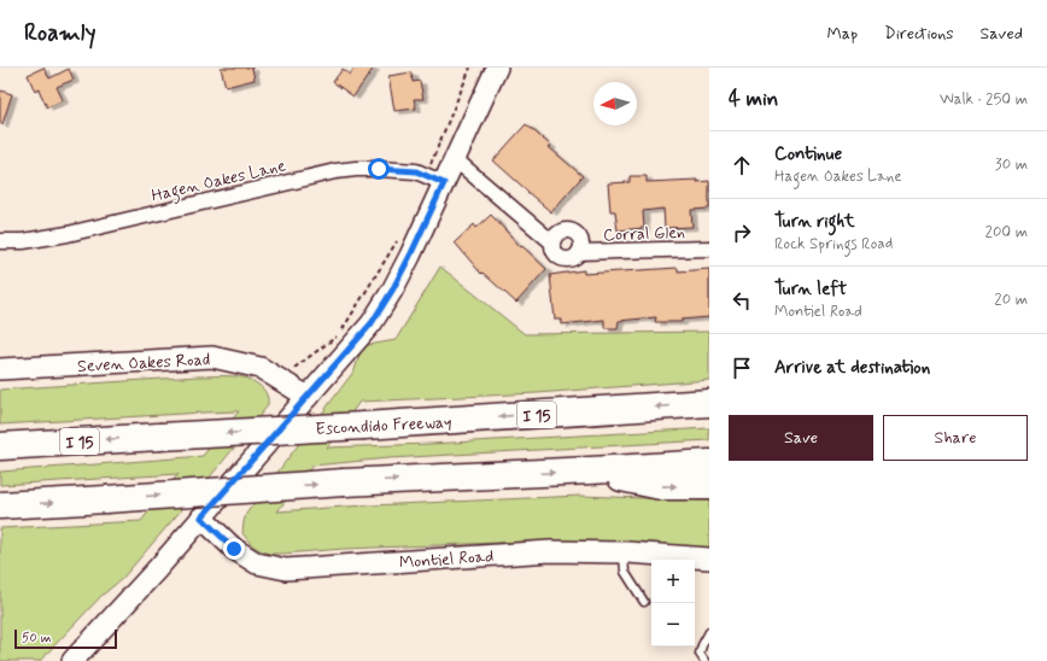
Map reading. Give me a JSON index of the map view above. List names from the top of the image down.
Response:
{
  "streets": {
    "highway": ["I 15", "Escondido Freeway"],
    "street": [
      "Hagen Oakes Lane",
      "Corral Glen",
      "Seven Oakes Road",
      "Montiel Road"
    ]
  },
  "scale_bar": "50 m",
  "north": "left",
  "page": {
    "header": "Roamly",
    "nav": ["Map", "Directions", "Saved"],
    "heading": ["4 min", "Walk · 250 m"],
    "list": [
      ["Continue", "Hagen Oakes Lane", "30 m"],
      ["Turn right", "Rock Springs Road", "200 m"],
      ["Turn left", "Montiel Road", "20 m"],
      "Arrive at destination"
    ],
    "buttons": ["Save", "Share"],
    "map_buttons": ["+", "−"],
    "scale": "50 m"
  }
}
